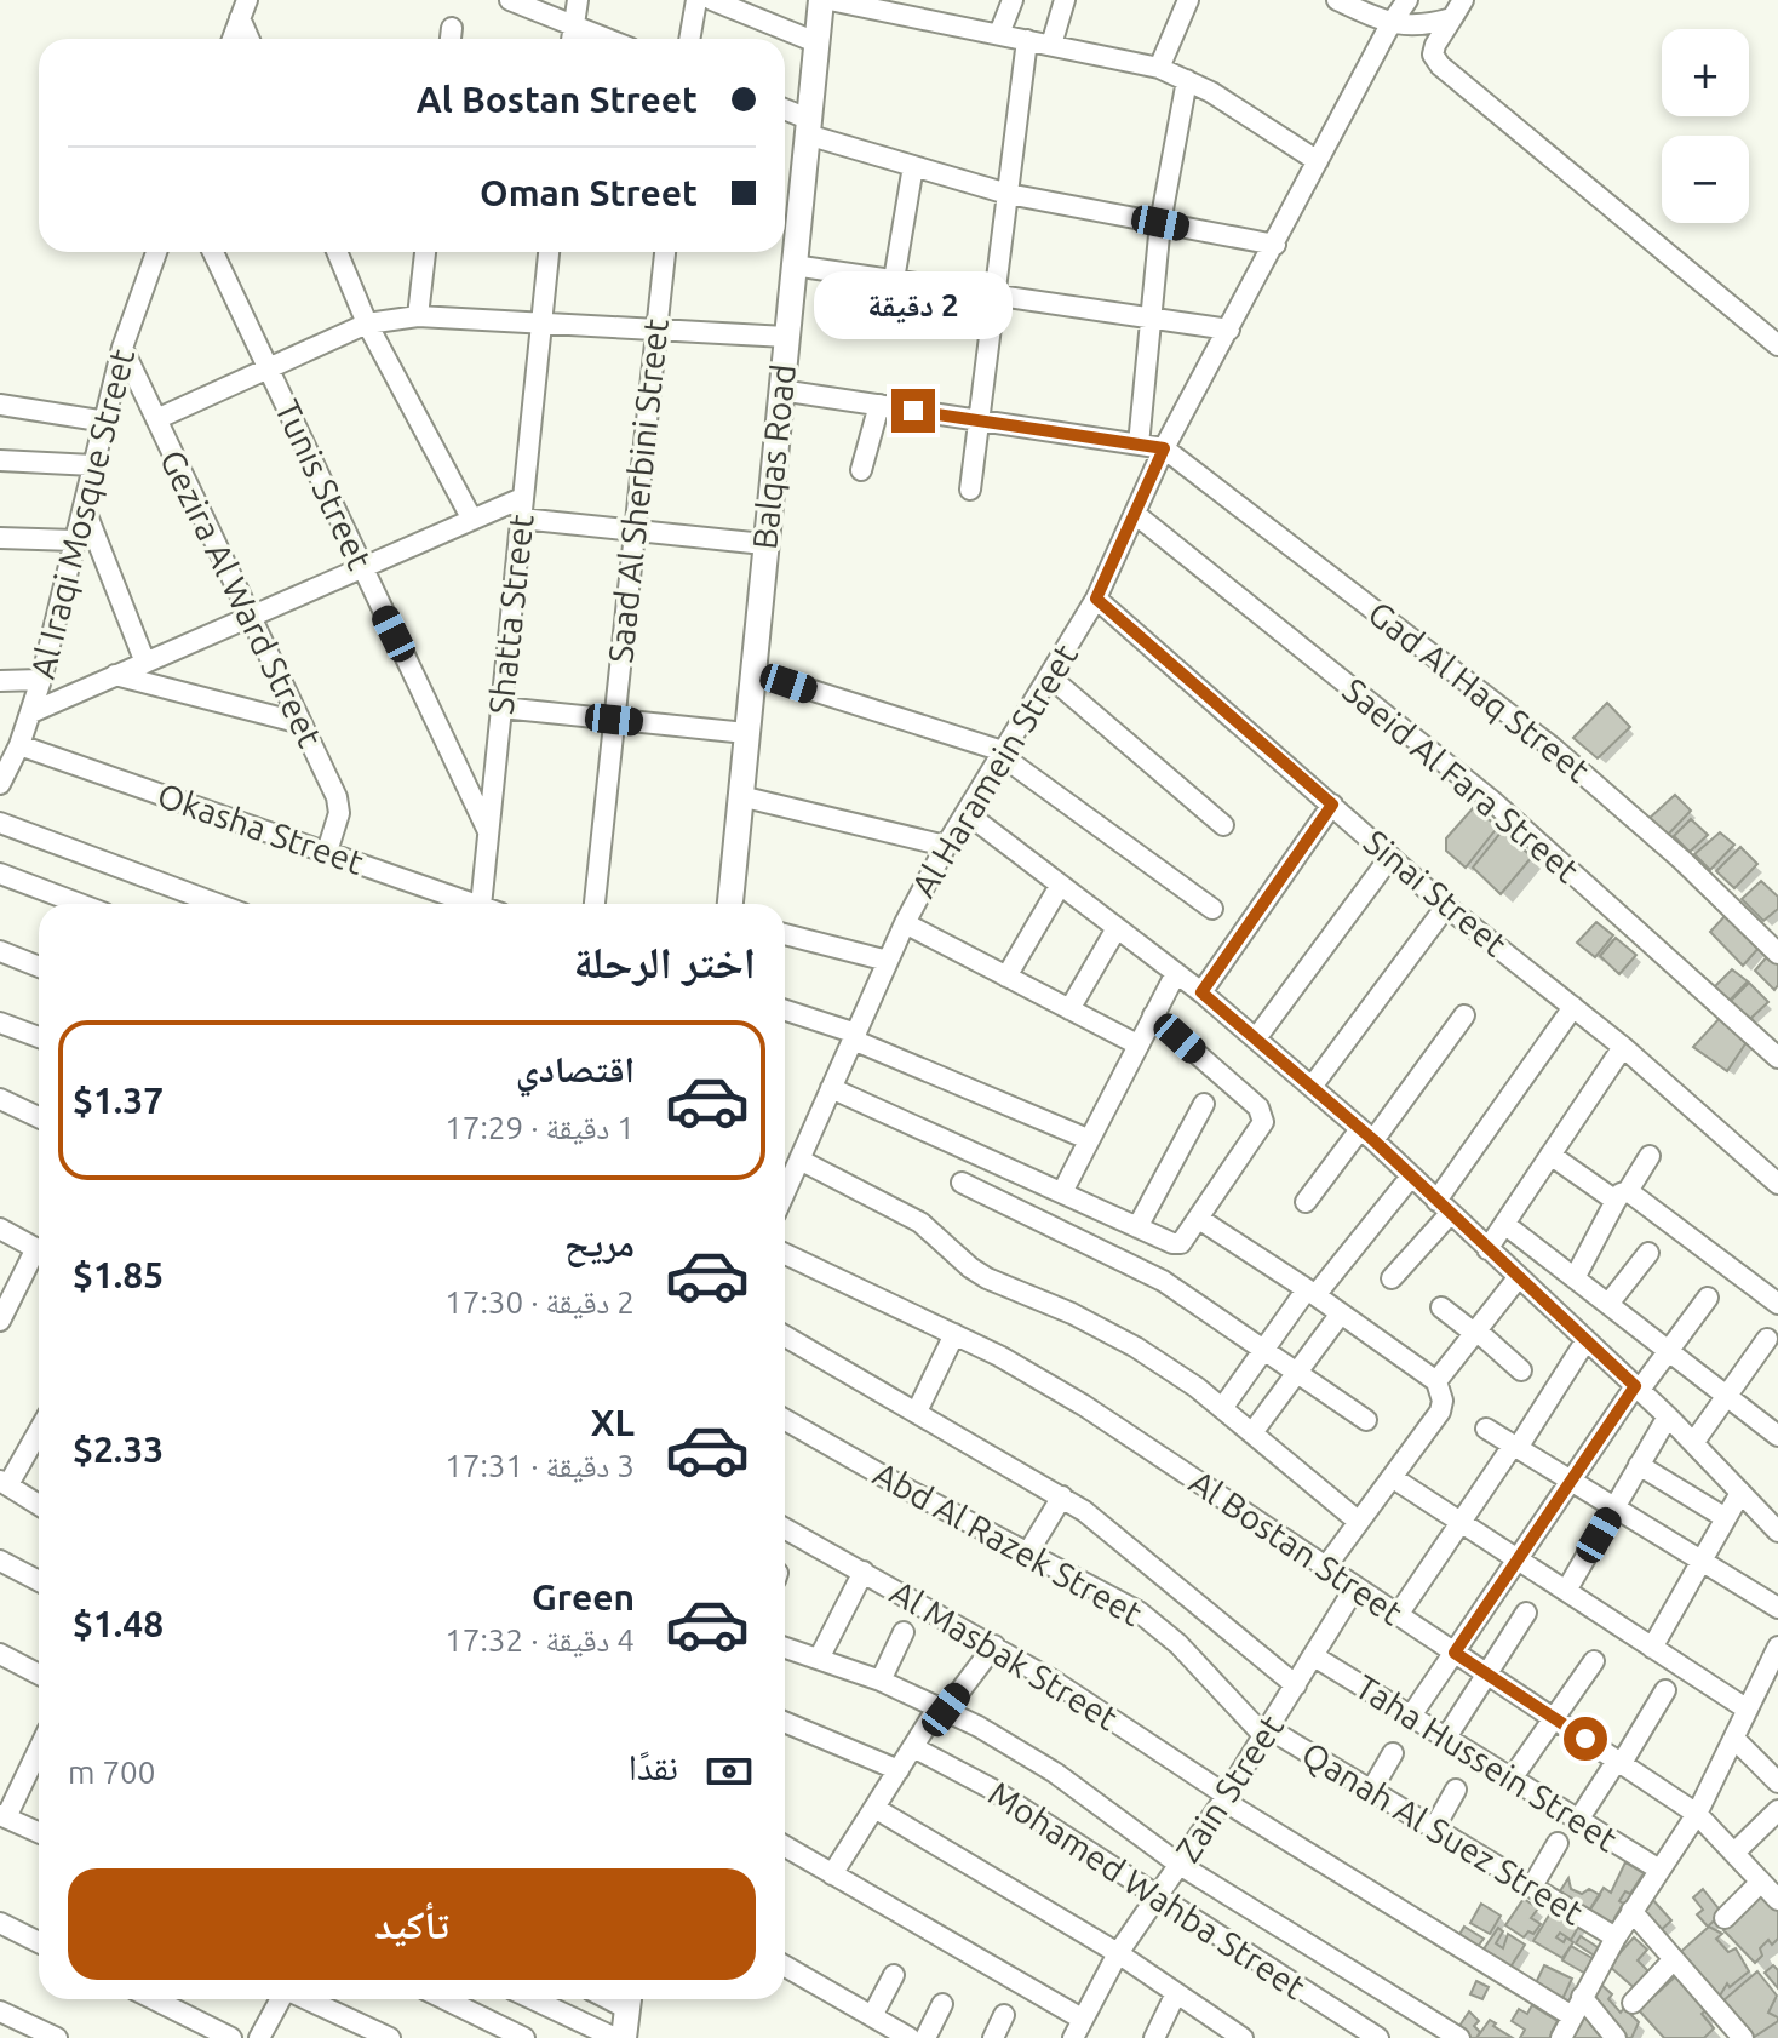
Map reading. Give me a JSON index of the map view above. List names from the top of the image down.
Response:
{
  "streets": {
    "main road": ["Balqas Road"],
    "street": [
      "Tunis Street",
      "Saad Al Sherbini Street",
      "Al Iraqi Mosque Street",
      "Gezira Al Ward Street",
      "Shatta Street",
      "Gad Al Haq Street",
      "Al Haramein Street",
      "Saeid Al Fara Street",
      "Okasha Street",
      "Sinai Street",
      "Abd Al Razek Street",
      "Al Bostan Street",
      "Al Masbak Street",
      "Taha Hussein Street",
      "Zain Street",
      "Qanah Al Suez Street",
      "Mohamed Wahba Street"
    ]
  },
  "crossings": [
    ["Tunis Street", "Shatta Street"],
    ["Al Iraqi Mosque Street", "Gezira Al Ward Street"],
    ["Al Iraqi Mosque Street", "Okasha Street"],
    ["Gezira Al Ward Street", "Okasha Street"],
    ["Gad Al Haq Street", "Al Haramein Street"],
    ["Al Haramein Street", "Saeid Al Fara Street"],
    ["Al Haramein Street", "Sinai Street"],
    ["Abd Al Razek Street", "Zain Street"],
    ["Abd Al Razek Street", "Qanah Al Suez Street"],
    ["Al Bostan Street", "Zain Street"],
    ["Al Masbak Street", "Zain Street"],
    ["Taha Hussein Street", "Zain Street"],
    ["Zain Street", "Qanah Al Suez Street"],
    ["Zain Street", "Mohamed Wahba Street"]
  ],
  "page": {
    "map_buttons": ["+", "−"],
    "banner": ["Al Bostan Street", "Oman Street"],
    "bubble": "2 دقيقة",
    "heading": "اختر الرحلة",
    "list": [
      {
        "name": "اقتصادي",
        "note": "1 دقيقة · 17:29",
        "value": "$1.37"
      },
      {
        "name": "مريح",
        "note": "2 دقيقة · 17:30",
        "value": "$1.85"
      },
      {
        "name": "XL",
        "note": "3 دقيقة · 17:31",
        "value": "$2.33"
      },
      {
        "name": "Green",
        "note": "4 دقيقة · 17:32",
        "value": "$1.48"
      }
    ],
    "pay": ["نقدًا", "700 m"],
    "buttons": "تأكيد"
  }
}
